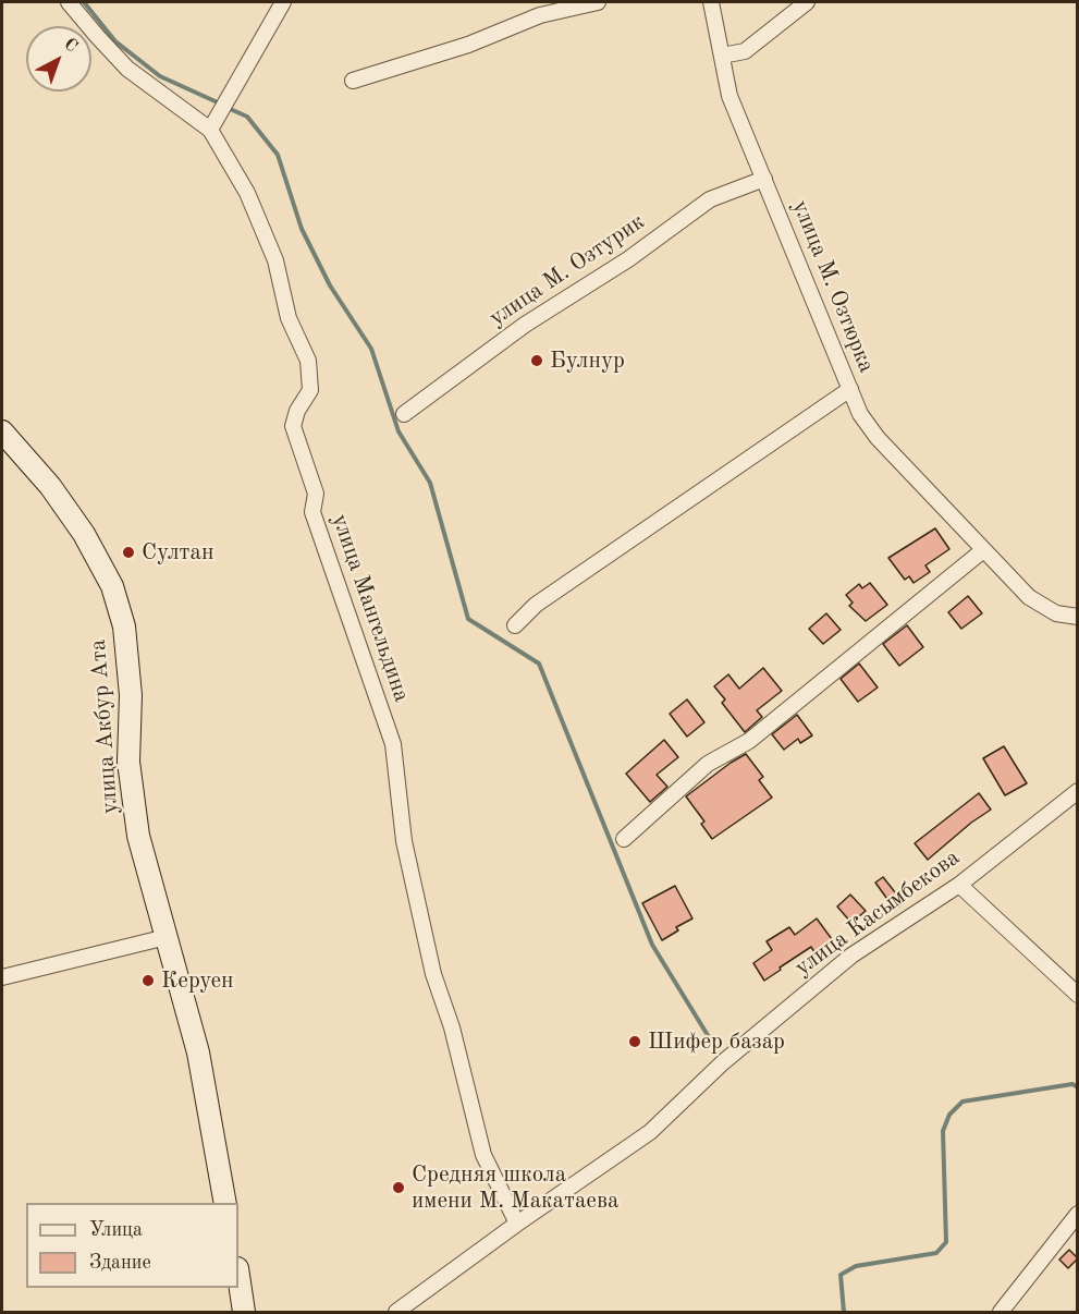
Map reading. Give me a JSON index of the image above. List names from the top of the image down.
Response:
{
  "streets": {
    "main road": ["улица Акбур Ата"],
    "street": [
      "улица М. Озтурик",
      "улица М. Озтюрка",
      "улица Мангельдина",
      "улица Касымбекова"
    ]
  },
  "crossings": [
    ["улица М. Озтурик", "улица М. Озтюрка"],
    ["улица Мангельдина", "улица Касымбекова"]
  ],
  "places": [
    "Булнур",
    "Султан",
    "Керуен",
    "Шифер базар",
    "Средняя школа имени М. Макатаева"
  ],
  "legend": ["Улица", "Здание"],
  "north": "top right"
}
